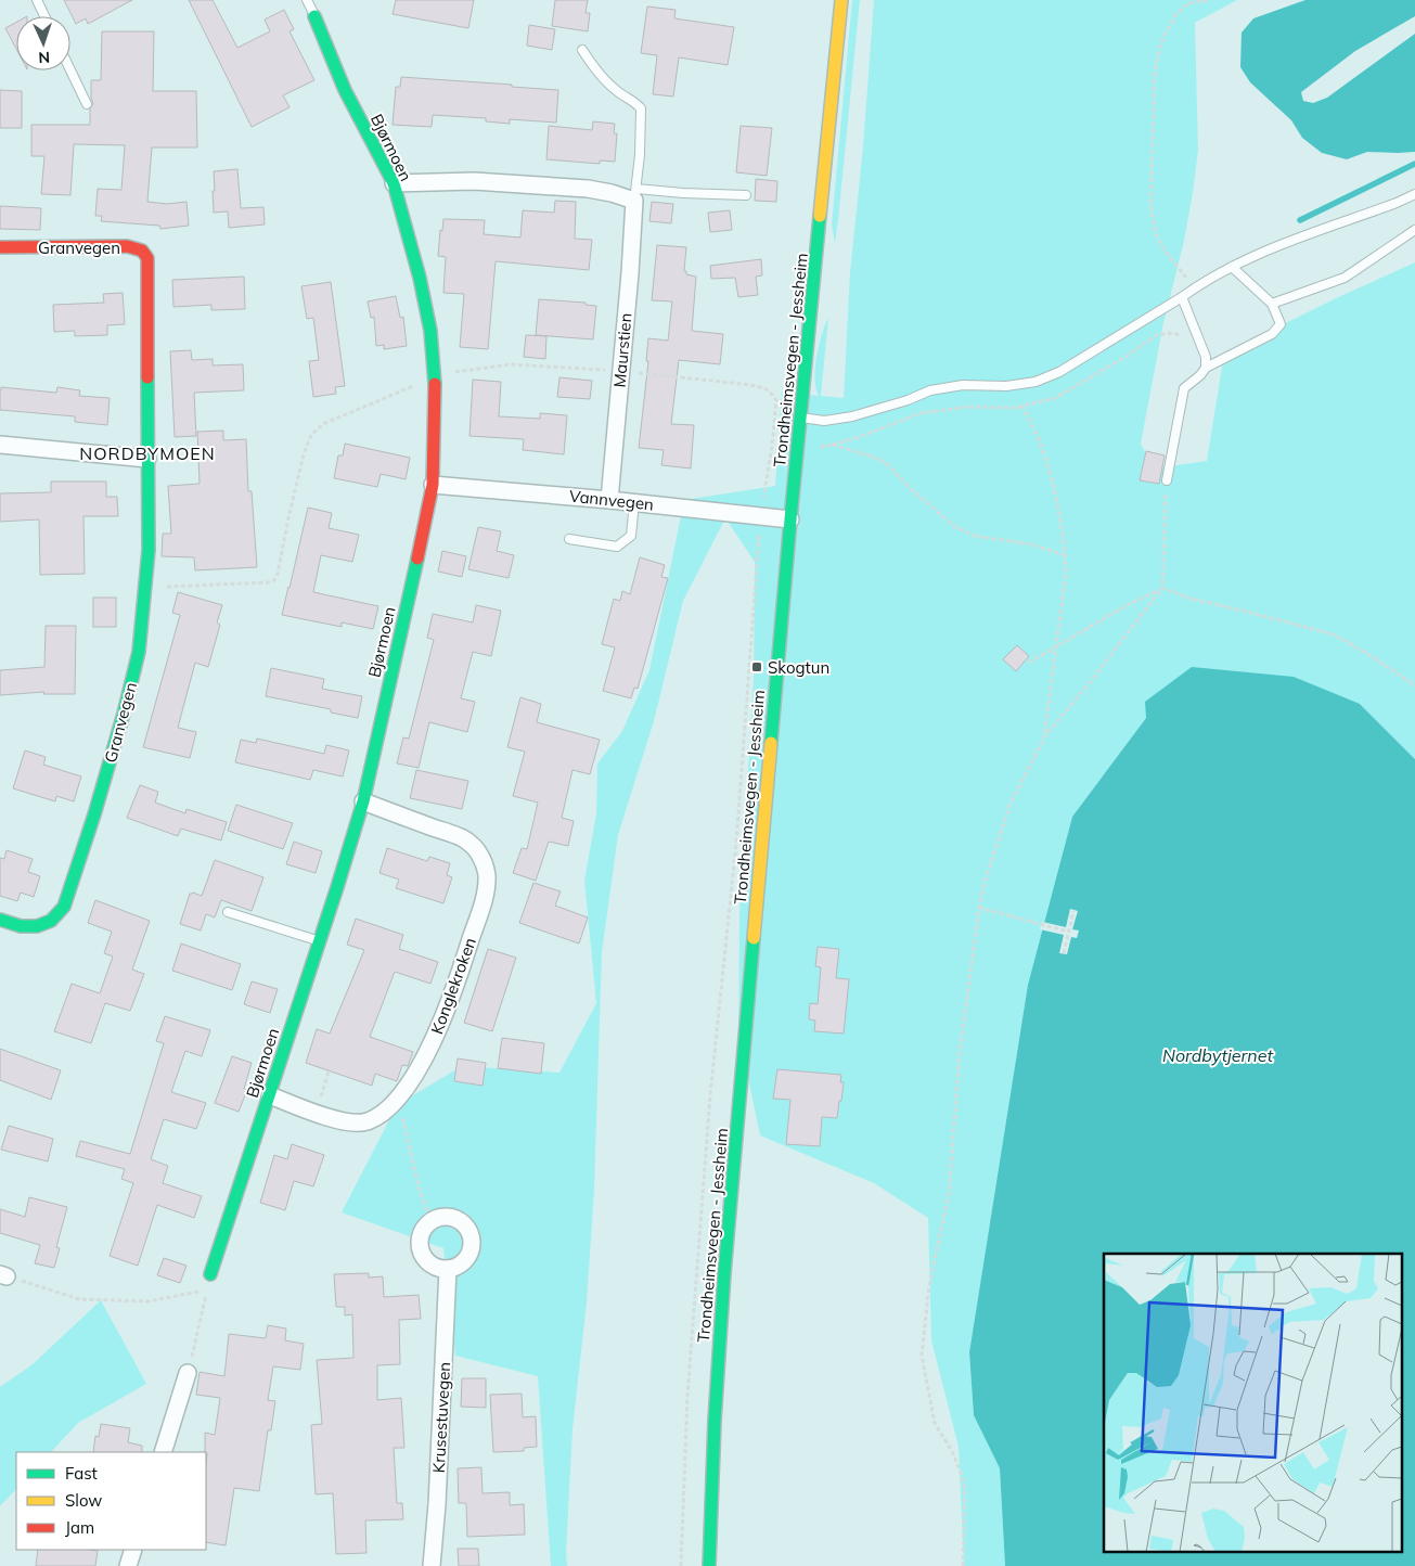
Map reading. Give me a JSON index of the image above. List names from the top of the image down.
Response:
{
  "streets": {
    "street": [
      "Bjørmoen",
      "Granvegen",
      "Maurstien",
      "Trondheimsvegen - Jessheim",
      "Vannvegen",
      "Konglekroken",
      "Krusestuvegen"
    ]
  },
  "crossings": [
    ["Bjørmoen", "Vannvegen"],
    ["Bjørmoen", "Konglekroken"],
    ["Maurstien", "Vannvegen"],
    ["Trondheimsvegen - Jessheim", "Vannvegen"]
  ],
  "districts": ["NORDBYMOEN"],
  "water": ["Nordbytjernet"],
  "places": {
    "transit": ["Skogtun"]
  },
  "legend": ["Fast", "Slow", "Jam"],
  "north": "bottom"
}
